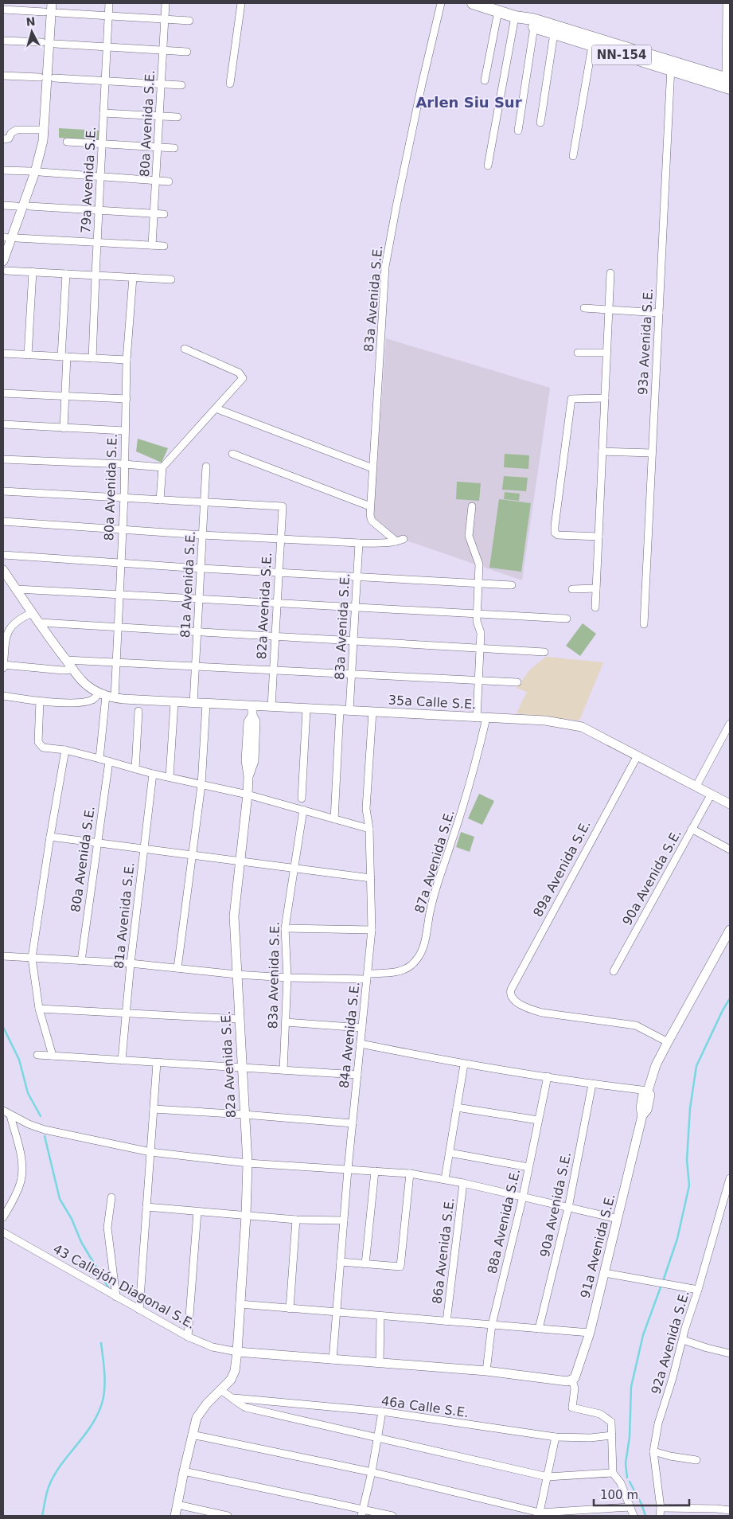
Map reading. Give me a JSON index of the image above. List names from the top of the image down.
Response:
{
  "streets": {
    "main road": ["NN-154"],
    "street": [
      "80a Avenida S.E.",
      "79a Avenida S.E.",
      "83a Avenida S.E.",
      "93a Avenida S.E.",
      "81a Avenida S.E.",
      "82a Avenida S.E.",
      "35a Calle S.E.",
      "87a Avenida S.E.",
      "89a Avenida S.E.",
      "90a Avenida S.E.",
      "84a Avenida S.E.",
      "88a Avenida S.E.",
      "91a Avenida S.E.",
      "86a Avenida S.E.",
      "43 Callejón Diagonal S.E.",
      "92a Avenida S.E.",
      "46a Calle S.E."
    ]
  },
  "crossings": [
    ["NN-154", "93a Avenida S.E."],
    ["80a Avenida S.E.", "35a Calle S.E."],
    ["80a Avenida S.E.", "87a Avenida S.E."],
    ["83a Avenida S.E.", "35a Calle S.E."],
    ["83a Avenida S.E.", "87a Avenida S.E."],
    ["81a Avenida S.E.", "82a Avenida S.E."],
    ["81a Avenida S.E.", "35a Calle S.E."],
    ["81a Avenida S.E.", "87a Avenida S.E."],
    ["82a Avenida S.E.", "35a Calle S.E."],
    ["82a Avenida S.E.", "87a Avenida S.E."],
    ["82a Avenida S.E.", "43 Callejón Diagonal S.E."],
    ["35a Calle S.E.", "87a Avenida S.E."],
    ["35a Calle S.E.", "89a Avenida S.E."],
    ["35a Calle S.E.", "90a Avenida S.E."],
    ["35a Calle S.E.", "84a Avenida S.E."],
    ["87a Avenida S.E.", "84a Avenida S.E."],
    ["89a Avenida S.E.", "91a Avenida S.E."]
  ],
  "districts": ["Arlen Siu Sur"],
  "scale_bar": "100 m",
  "north": "top"
}
